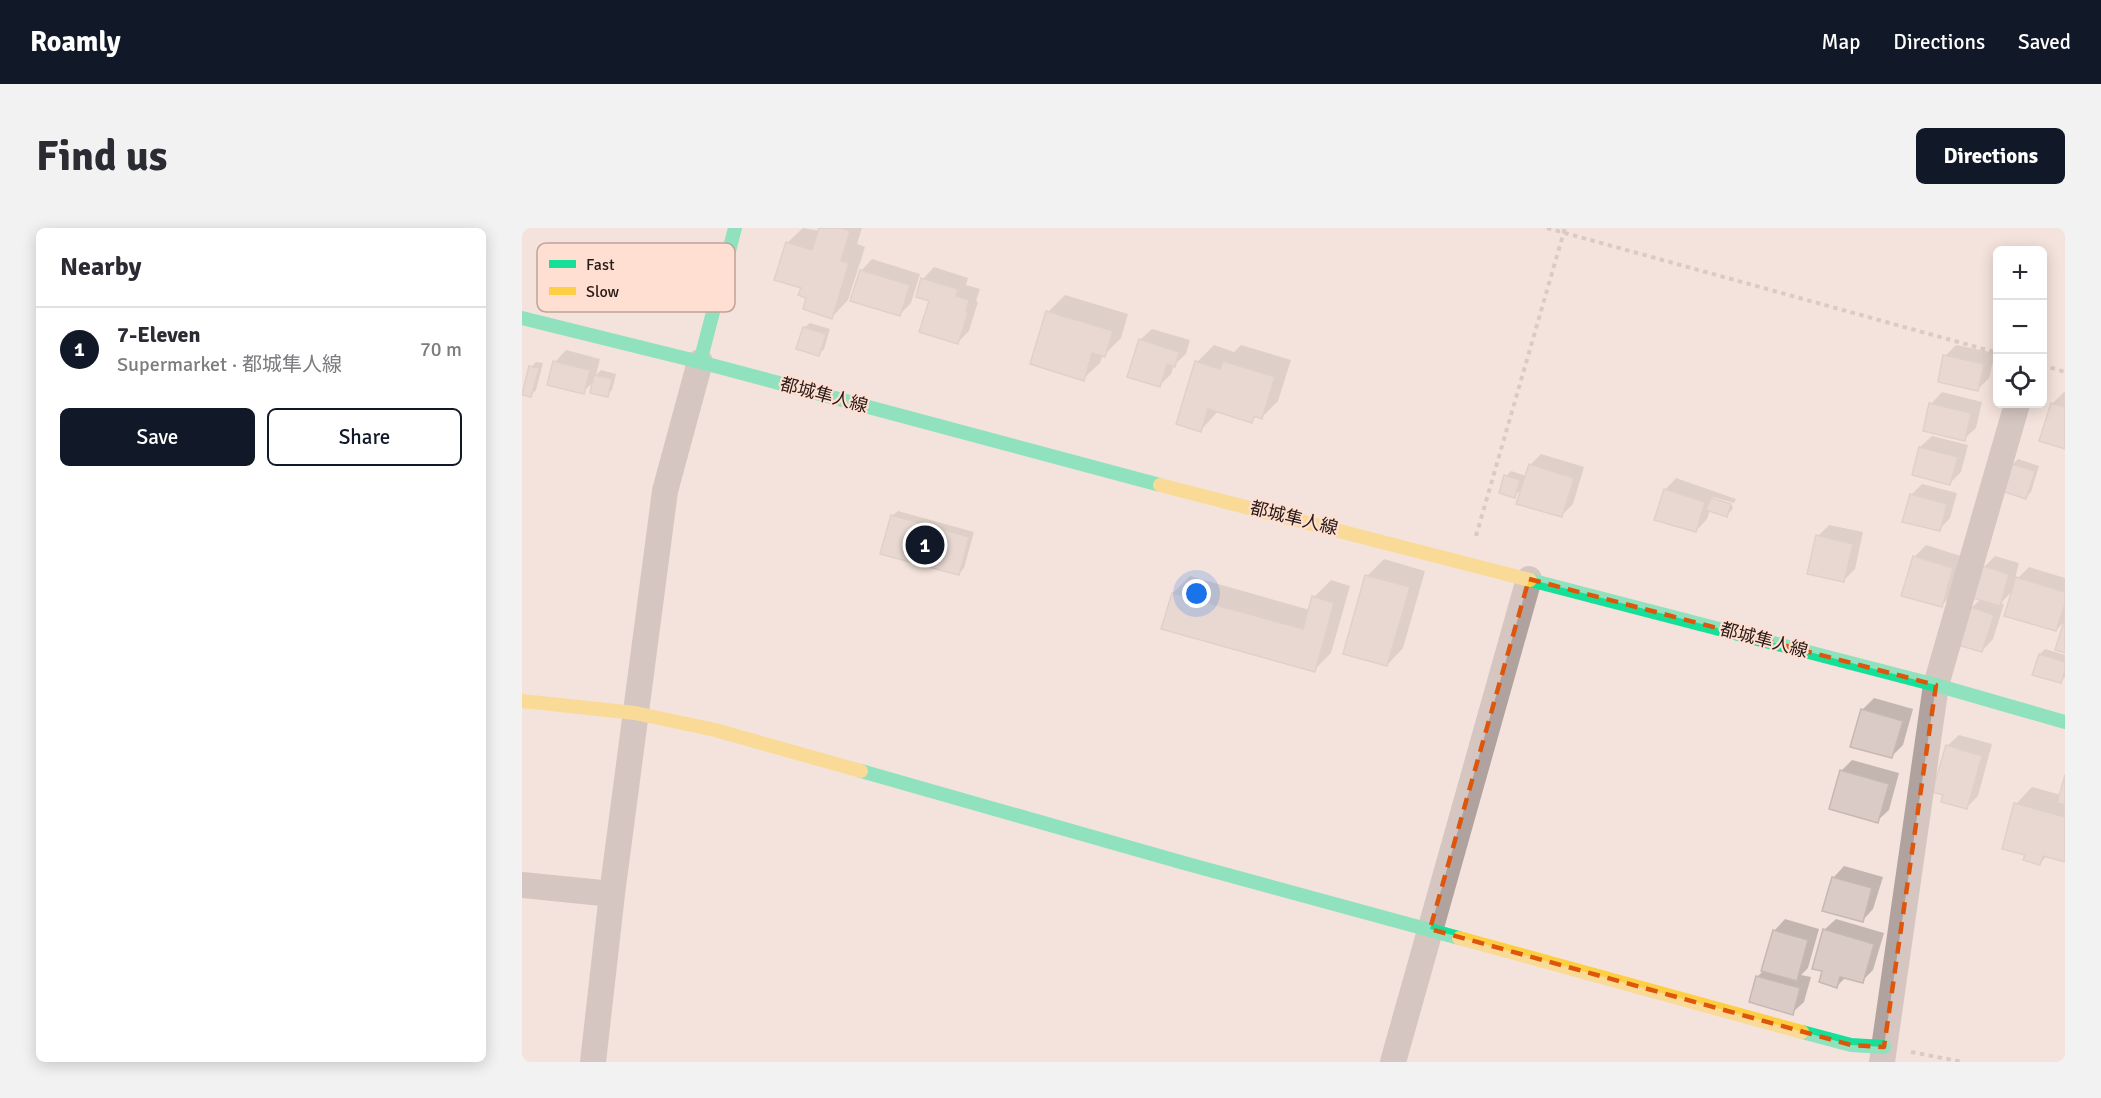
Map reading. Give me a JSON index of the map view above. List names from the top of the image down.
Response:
{
  "streets": {
    "main road": ["都城隼人線"]
  },
  "legend": ["Fast", "Slow"],
  "page": {
    "header": "Roamly",
    "nav": ["Map", "Directions", "Saved"],
    "buttons": [
      "Directions",
      ["Save", "Share"]
    ],
    "title": "Find us",
    "heading": "Nearby",
    "map_buttons": ["+", "−"],
    "list": [
      {
        "mark": "1",
        "name": "7-Eleven",
        "note": "Supermarket · 都城隼人線",
        "value": "70 m"
      }
    ],
    "pins": "1"
  }
}
